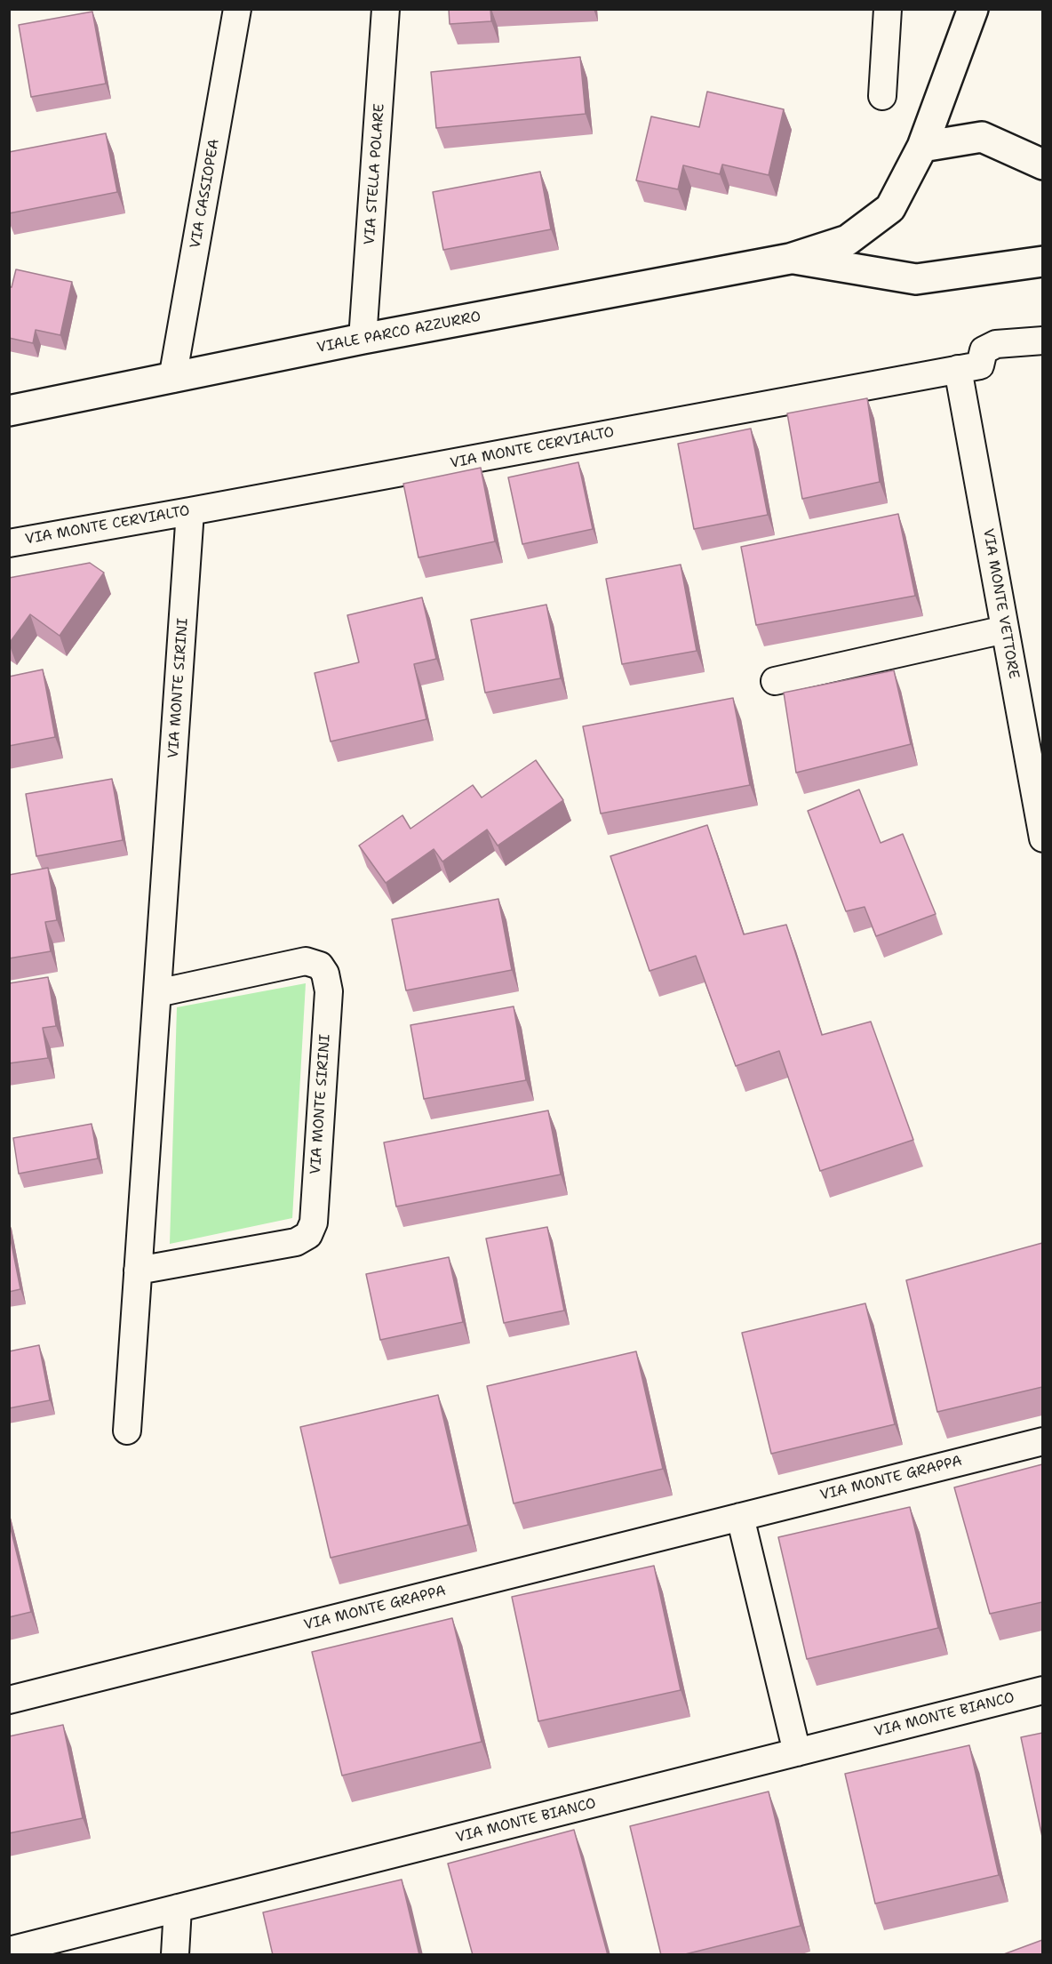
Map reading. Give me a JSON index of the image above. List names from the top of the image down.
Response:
{
  "streets": {
    "street": [
      "VIA STELLA POLARE",
      "VIA CASSIOPEA",
      "VIALE PARCO AZZURRO",
      "VIA MONTE CERVIALTO",
      "VIA MONTE VETTORE",
      "VIA MONTE SIRINI",
      "VIA MONTE GRAPPA",
      "VIA MONTE BIANCO"
    ]
  },
  "crossings": [
    ["VIA STELLA POLARE", "VIALE PARCO AZZURRO"],
    ["VIA CASSIOPEA", "VIALE PARCO AZZURRO"],
    ["VIA MONTE CERVIALTO", "VIA MONTE VETTORE"],
    ["VIA MONTE CERVIALTO", "VIA MONTE SIRINI"]
  ]
}
